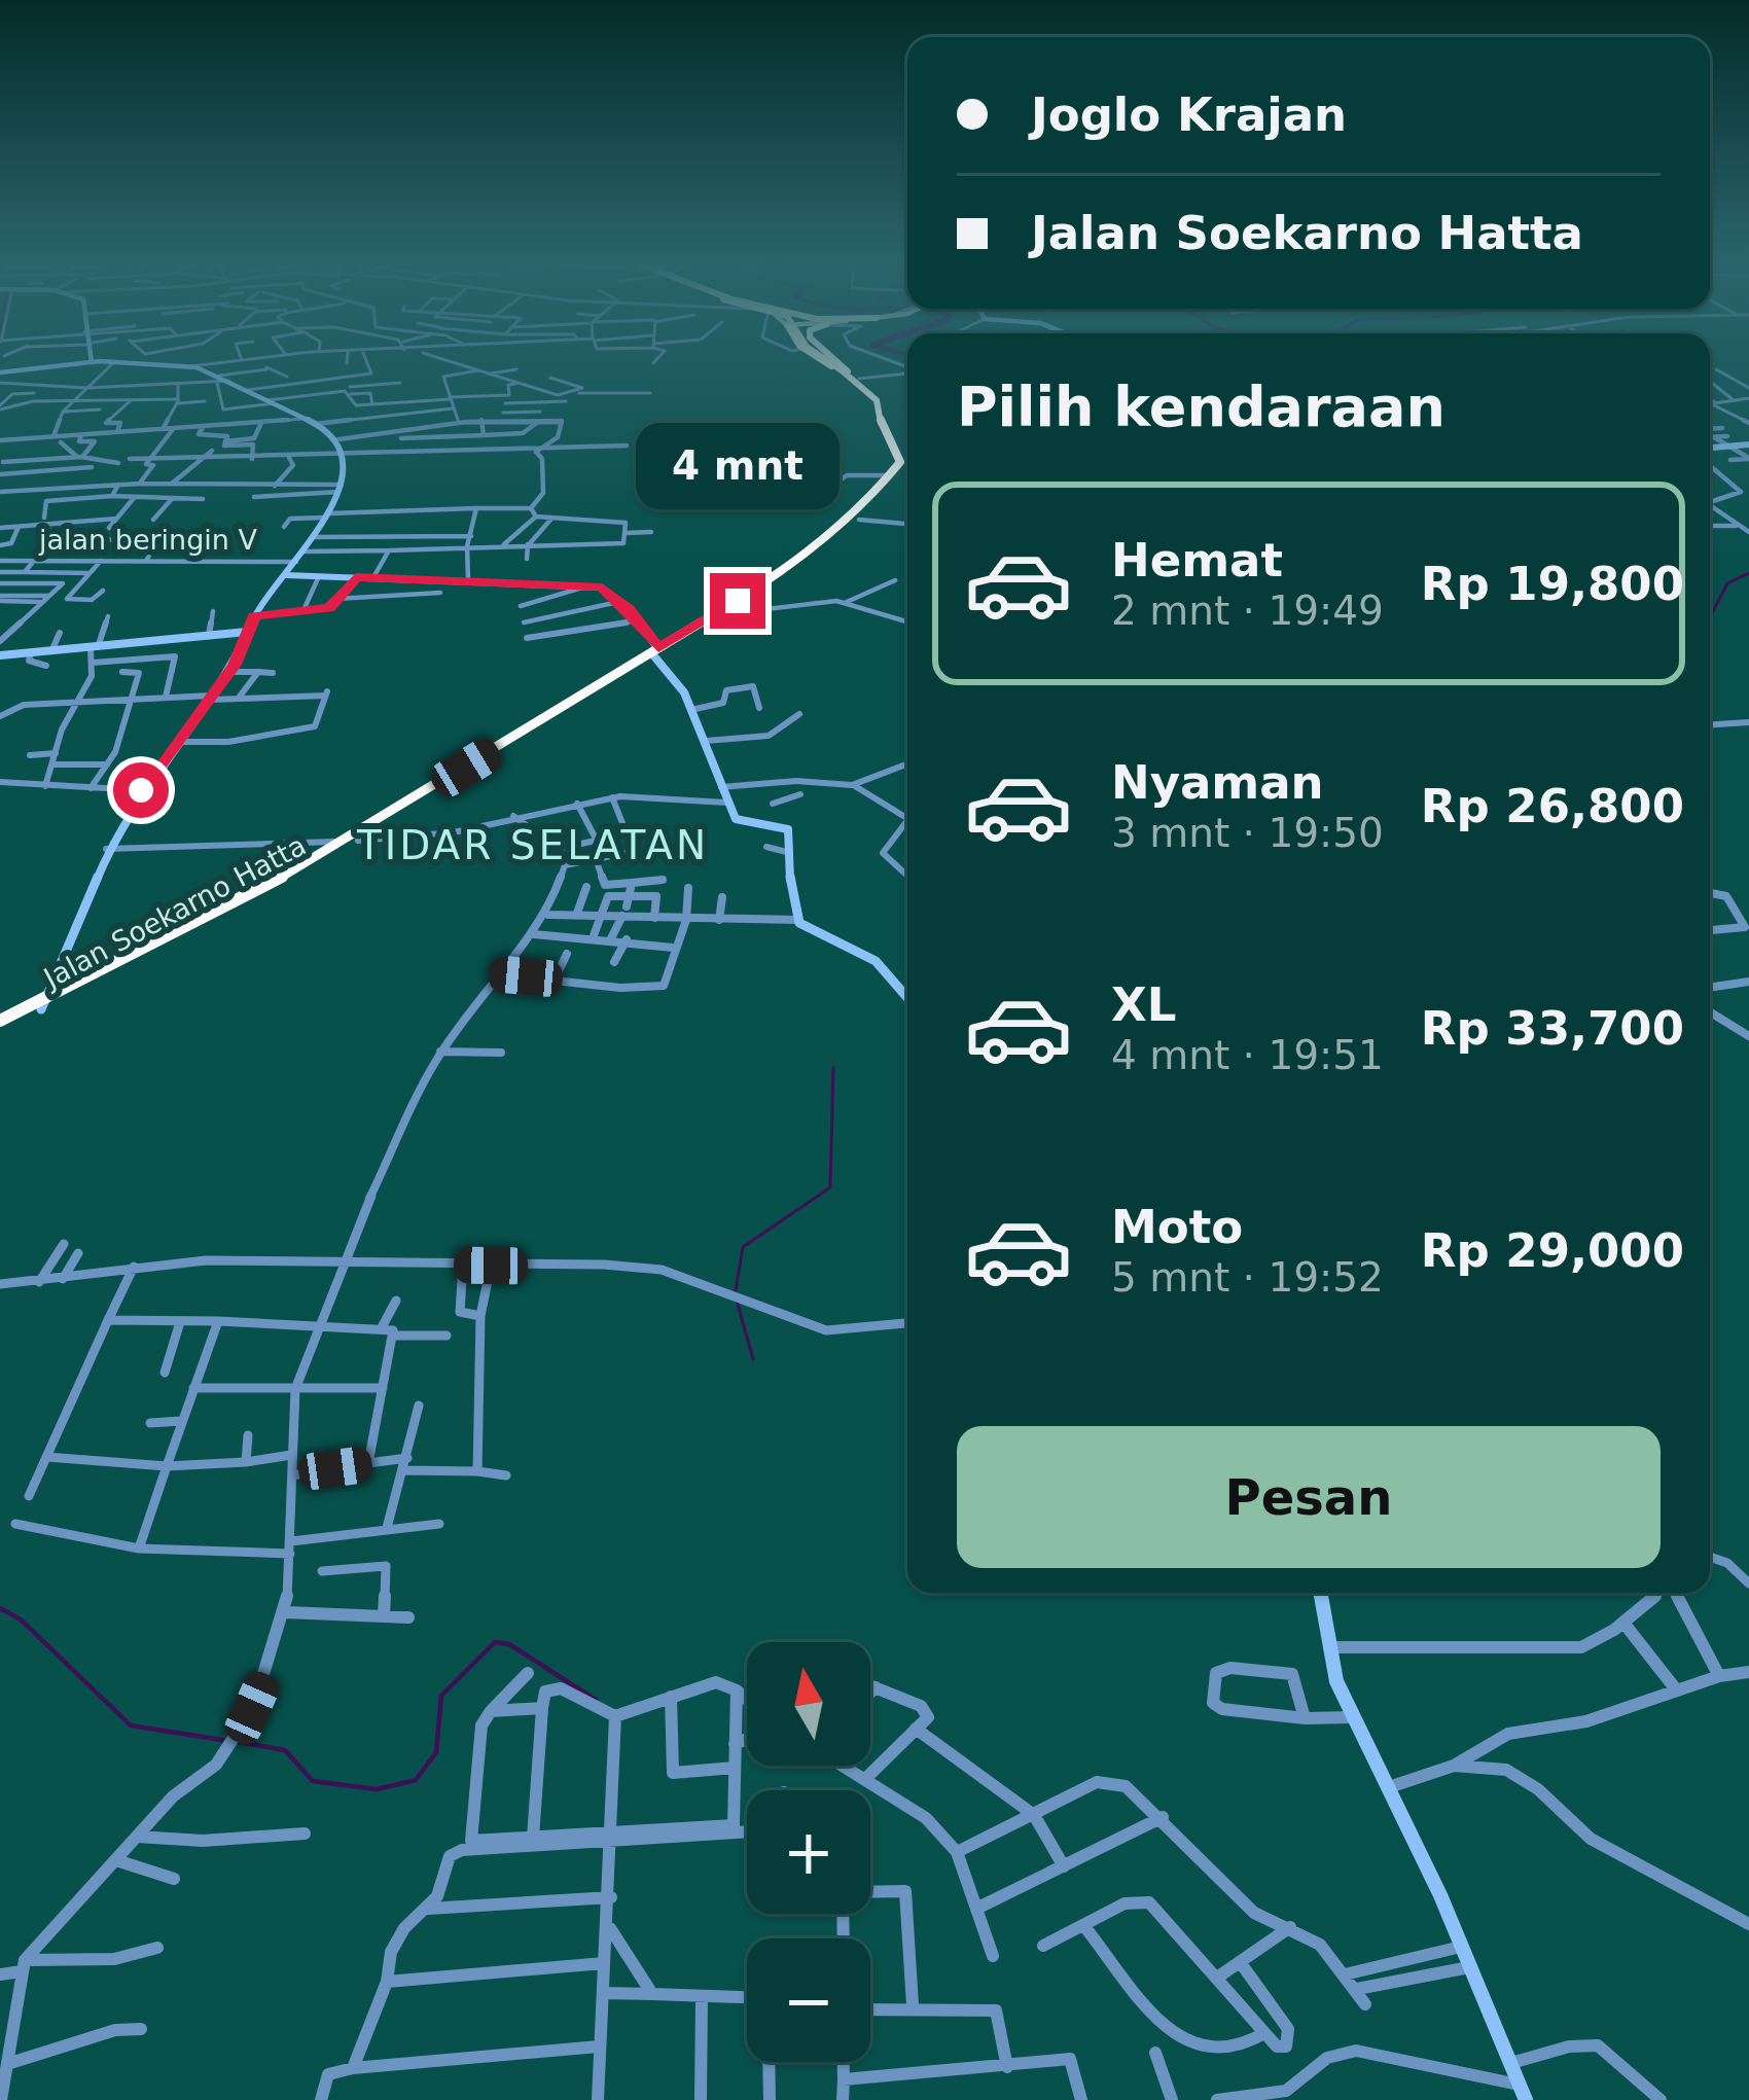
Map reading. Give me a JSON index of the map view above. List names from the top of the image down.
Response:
{
  "streets": {
    "highway": ["Jalan Soekarno Hatta"],
    "street": ["jalan beringin V"]
  },
  "districts": ["TIDAR SELATAN"],
  "north": "top",
  "page": {
    "banner": ["Joglo Krajan", "Jalan Soekarno Hatta"],
    "heading": "Pilih kendaraan",
    "bubble": "4 mnt",
    "list": [
      {
        "name": "Hemat",
        "note": "2 mnt · 19:49",
        "value": "Rp 19,800"
      },
      {
        "name": "Nyaman",
        "note": "3 mnt · 19:50",
        "value": "Rp 26,800"
      },
      {
        "name": "XL",
        "note": "4 mnt · 19:51",
        "value": "Rp 33,700"
      },
      {
        "name": "Moto",
        "note": "5 mnt · 19:52",
        "value": "Rp 29,000"
      }
    ],
    "buttons": "Pesan",
    "map_buttons": ["+", "−"]
  }
}
